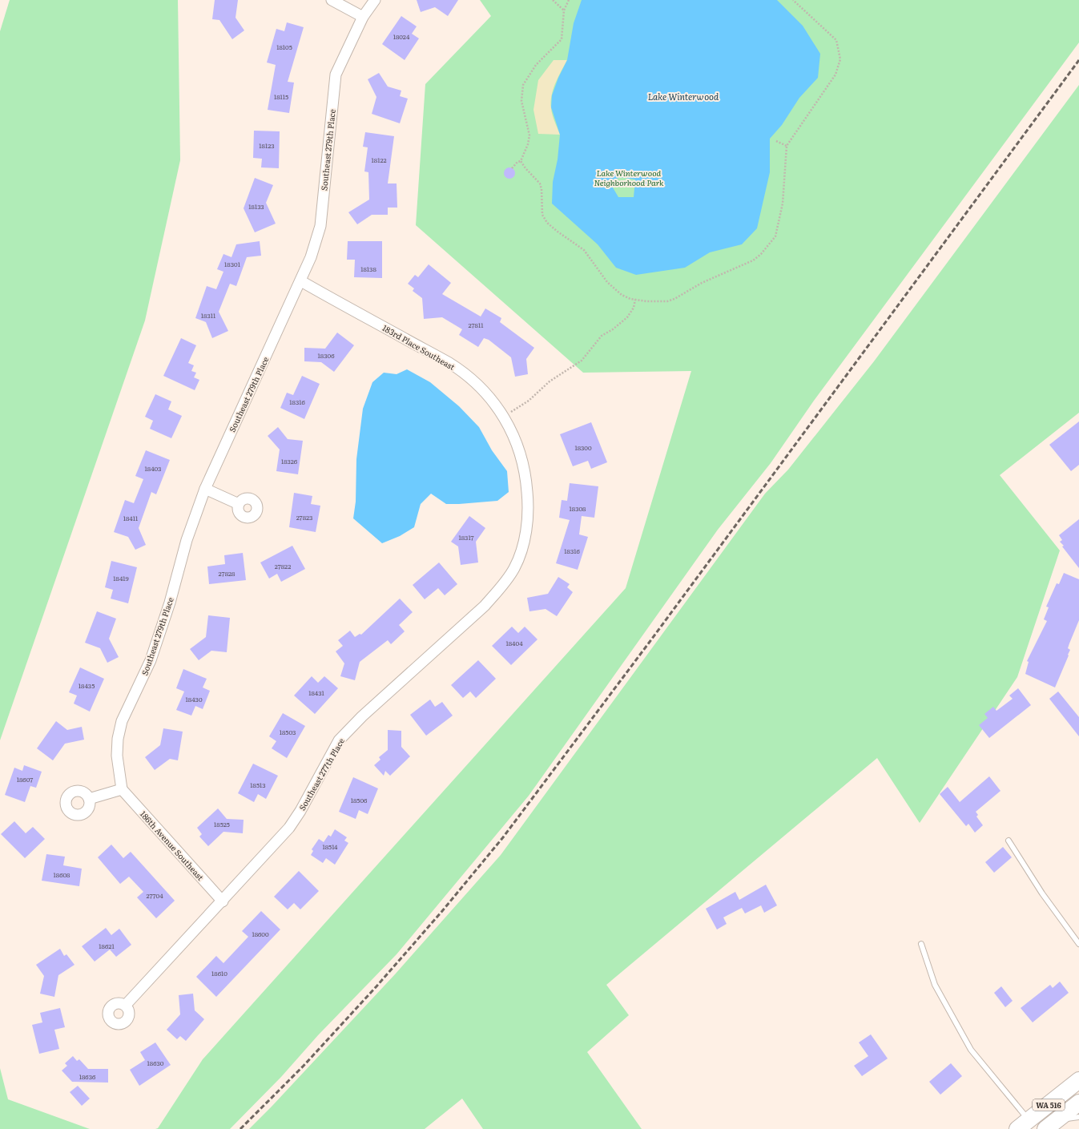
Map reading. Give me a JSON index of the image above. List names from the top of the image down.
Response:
{
  "streets": {
    "main road": ["WA 516"],
    "street": [
      "Southeast 279th Place",
      "183rd Place Southeast",
      "Southeast 277th Place",
      "186th Avenue Southeast"
    ]
  },
  "crossings": [
    ["Southeast 279th Place", "183rd Place Southeast"],
    ["Southeast 279th Place", "186th Avenue Southeast"],
    ["183rd Place Southeast", "Southeast 277th Place"],
    ["Southeast 277th Place", "186th Avenue Southeast"]
  ],
  "water": ["Lake Winterwood"],
  "parks": ["Lake Winterwood Neighborhood Park"],
  "house_numbers": [
    "18024",
    "18105",
    "18115",
    "18123",
    "18122",
    "18133",
    "18301",
    "18138",
    "18311",
    "27811",
    "18306",
    "18316",
    "18300",
    "18326",
    "18403",
    "18308",
    "27823",
    "18411",
    "18317",
    "18316",
    "27822",
    "27828",
    "18419",
    "18404",
    "18435",
    "18431",
    "18430",
    "18503",
    "18607",
    "18513",
    "18506",
    "18525",
    "18514",
    "18608",
    "27704",
    "18600",
    "18621",
    "18610",
    "18630",
    "18636"
  ]
}
